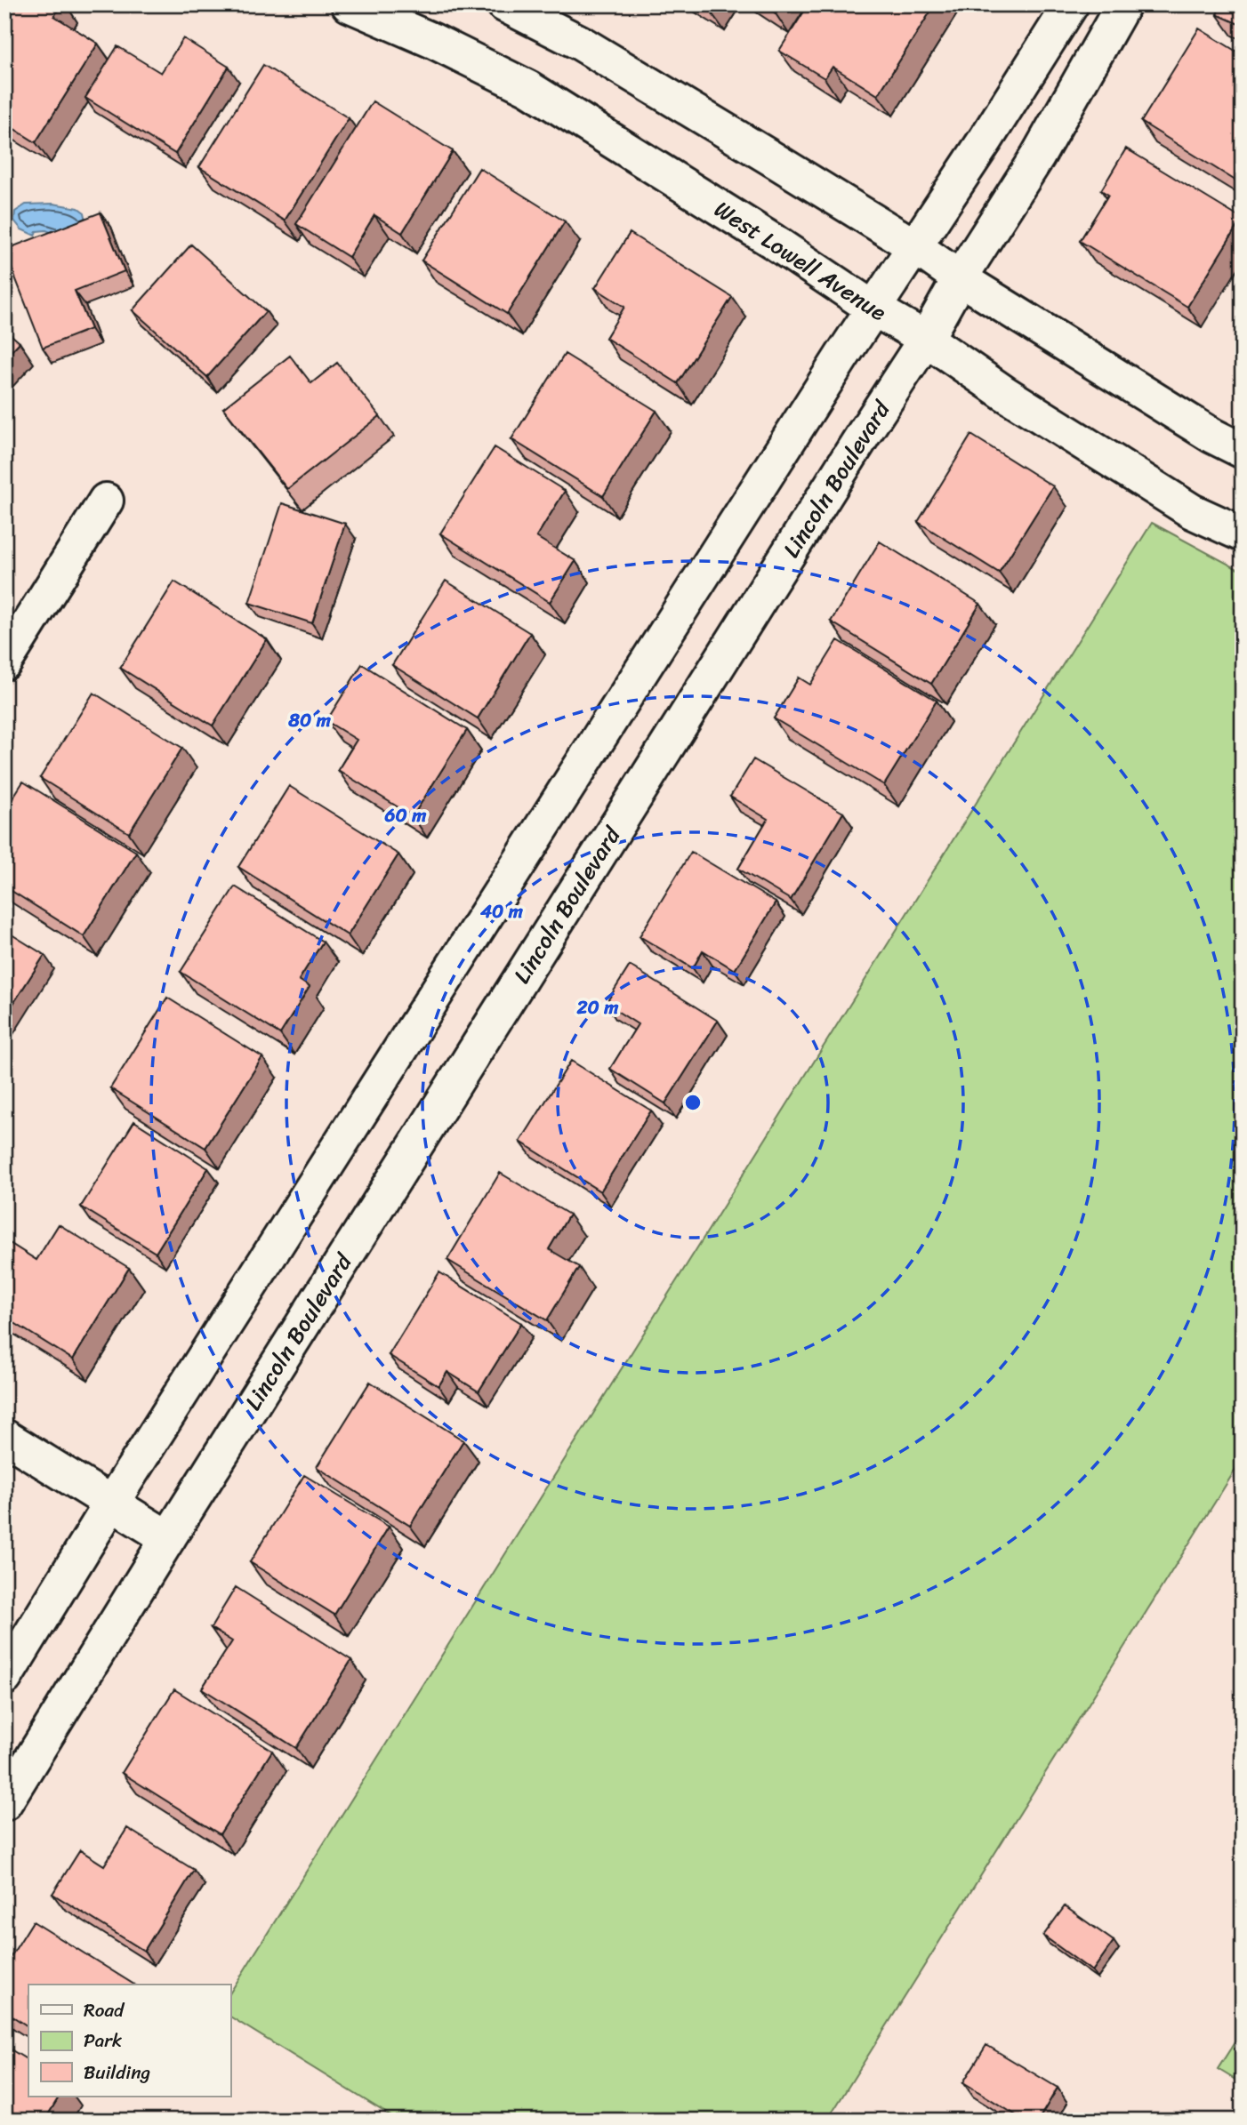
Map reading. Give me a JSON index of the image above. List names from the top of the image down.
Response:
{
  "streets": {
    "street": ["West Lowell Avenue", "Lincoln Boulevard"]
  },
  "crossings": [
    ["West Lowell Avenue", "Lincoln Boulevard"]
  ],
  "legend": ["Road", "Park", "Building"],
  "rings": [
    "80 m",
    "60 m",
    "40 m",
    "20 m"
  ]
}
